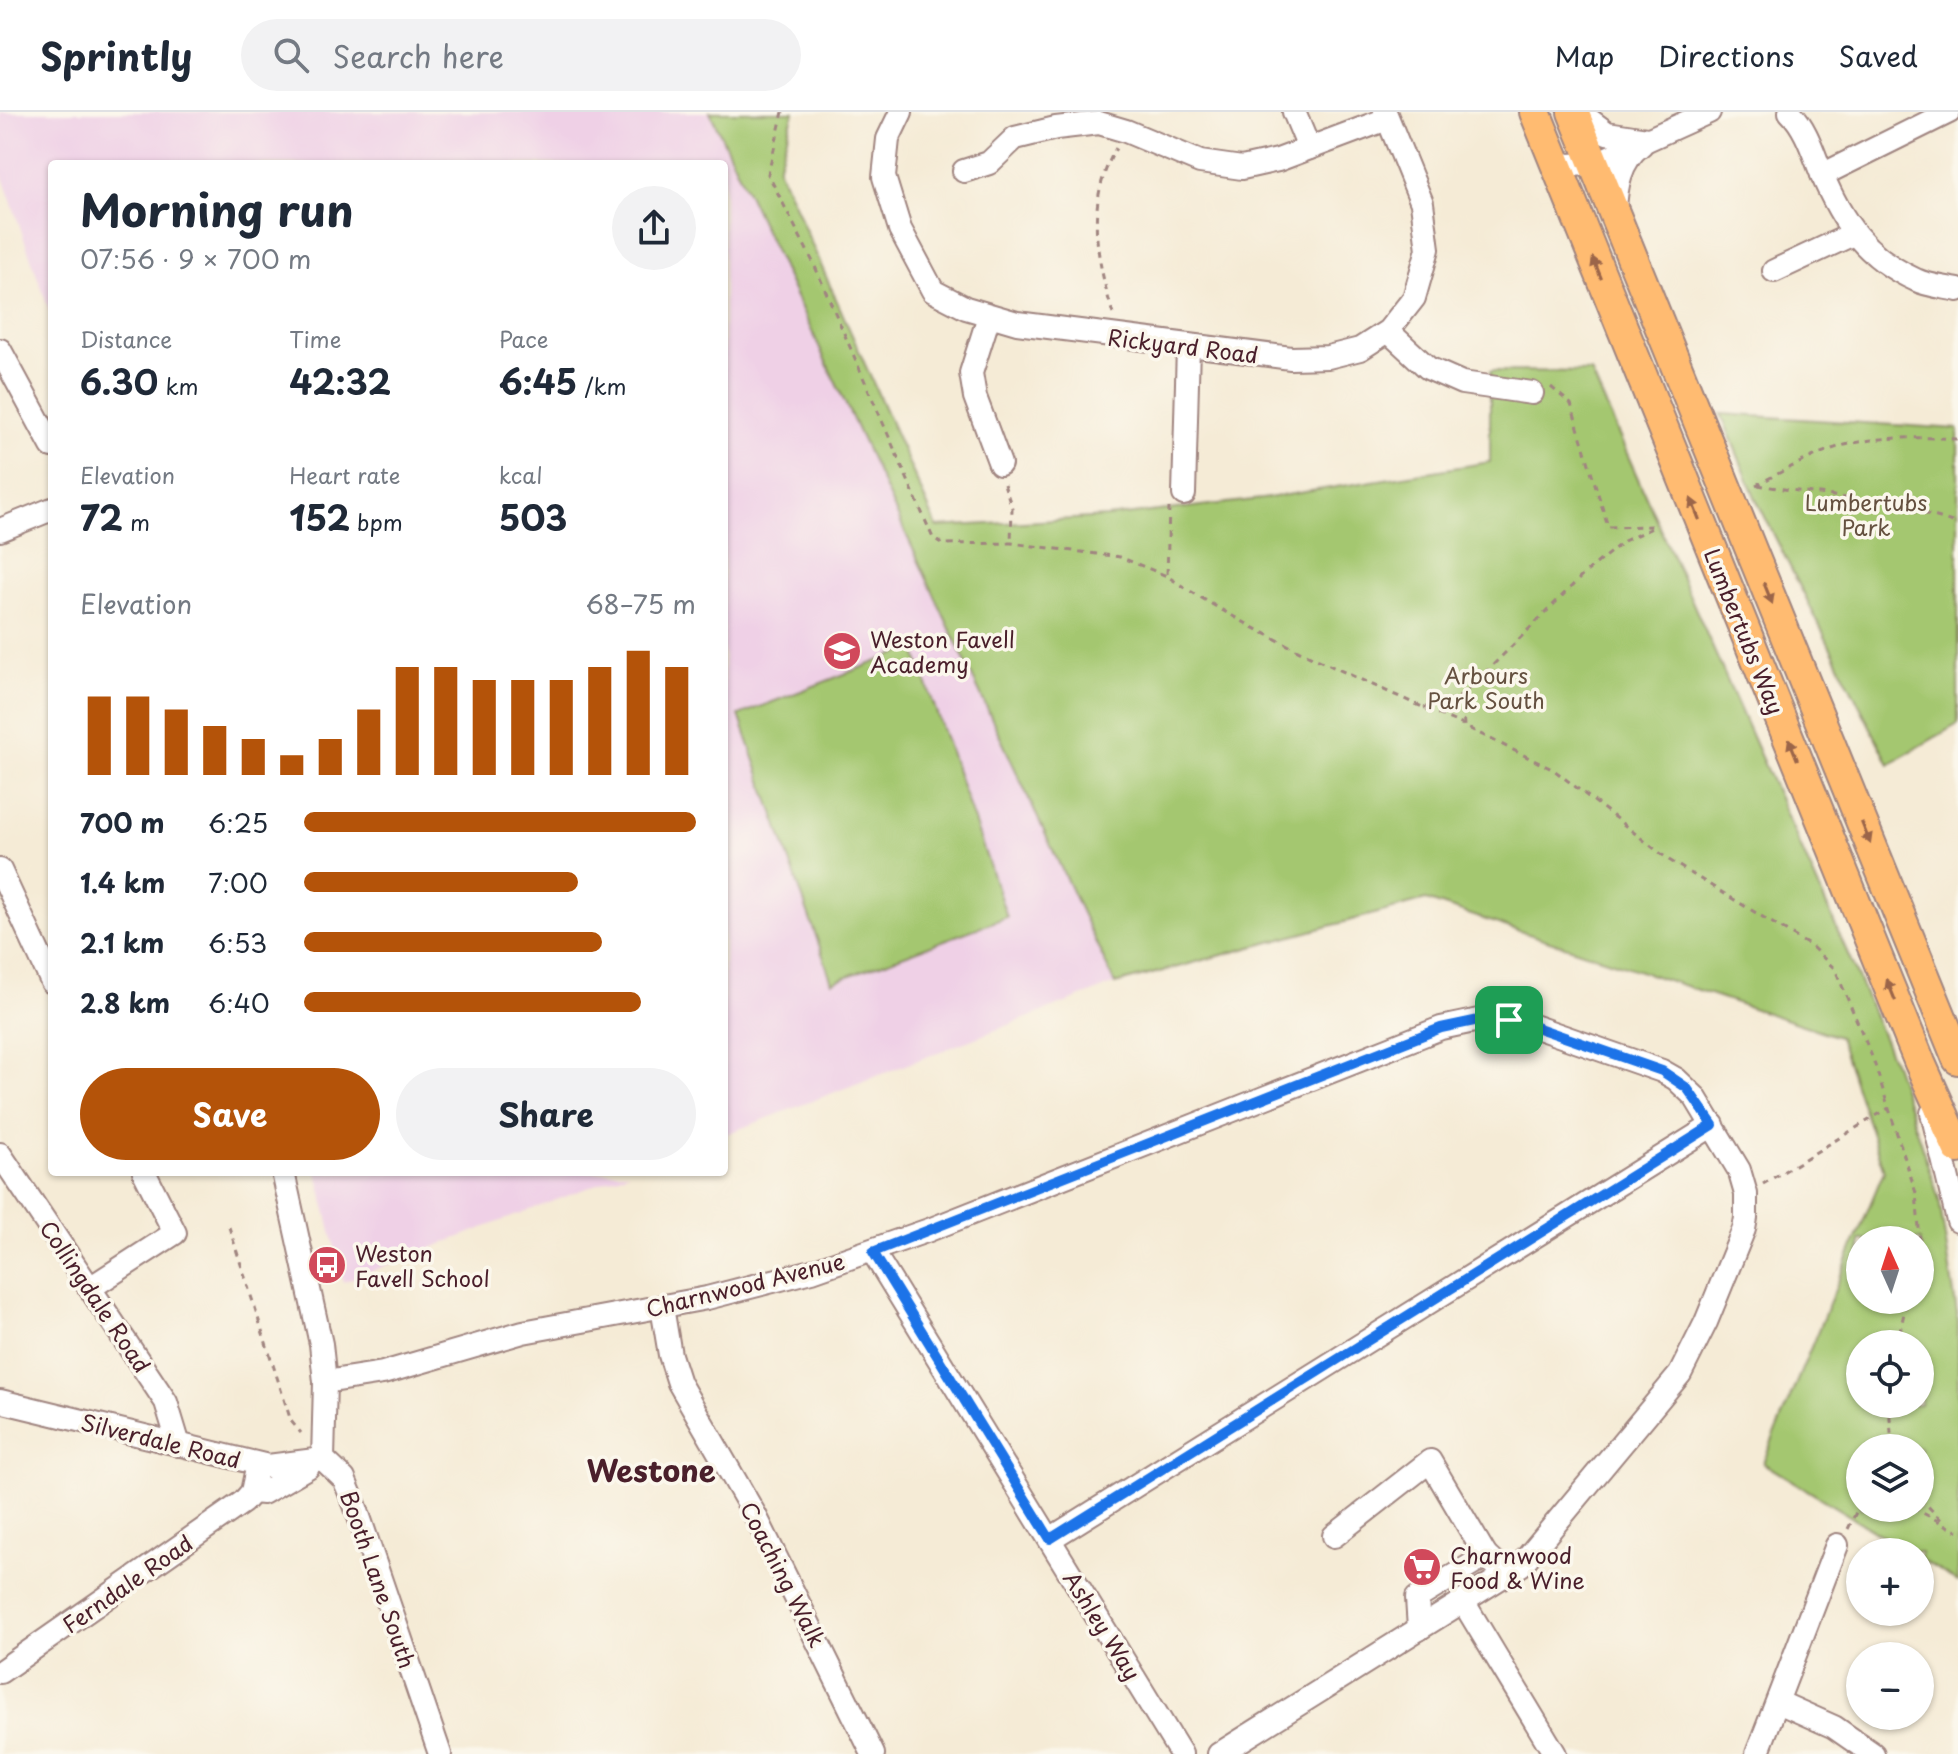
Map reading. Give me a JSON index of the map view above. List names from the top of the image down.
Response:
{
  "streets": {
    "highway": ["Lumbertubs Way"],
    "street": [
      "Rickyard Road",
      "Charnwood Avenue",
      "Collingdale Road",
      "Silverdale Road",
      "Coaching Walk",
      "Booth Lane South",
      "Ferndale Road",
      "Ashley Way"
    ]
  },
  "crossings": [
    ["Charnwood Avenue", "Coaching Walk"],
    ["Charnwood Avenue", "Ashley Way"],
    ["Collingdale Road", "Silverdale Road"],
    ["Silverdale Road", "Booth Lane South"],
    ["Silverdale Road", "Ferndale Road"],
    ["Booth Lane South", "Ferndale Road"]
  ],
  "districts": ["Westone"],
  "parks": ["Lumbertubs Park", "Arbours Park South"],
  "places": {
    "school or university": ["Weston Favell Academy"],
    "bus stop": ["Weston Favell School"],
    "supermarket": ["Charnwood Food & Wine"]
  },
  "north": "top",
  "page": {
    "header": "Sprintly",
    "search": "Search here",
    "nav": ["Map", "Directions", "Saved"],
    "heading": ["Morning run", "07:56 · 9 × 700 m"],
    "stats": [
      ["Distance", "6.30 km"],
      ["Time", "42:32"],
      ["Pace", "6:45 /km"],
      ["Elevation", "72 m"],
      ["Heart rate", "152 bpm"],
      ["kcal", "503"]
    ],
    "chart": ["Elevation", "68–75 m"],
    "list": [
      {
        "name": "700 m",
        "note": "6:25"
      },
      {
        "name": "1.4 km",
        "note": "7:00"
      },
      {
        "name": "2.1 km",
        "note": "6:53"
      },
      {
        "name": "2.8 km",
        "note": "6:40"
      }
    ],
    "buttons": ["Save", "Share"],
    "map_buttons": ["+", "−"]
  }
}
